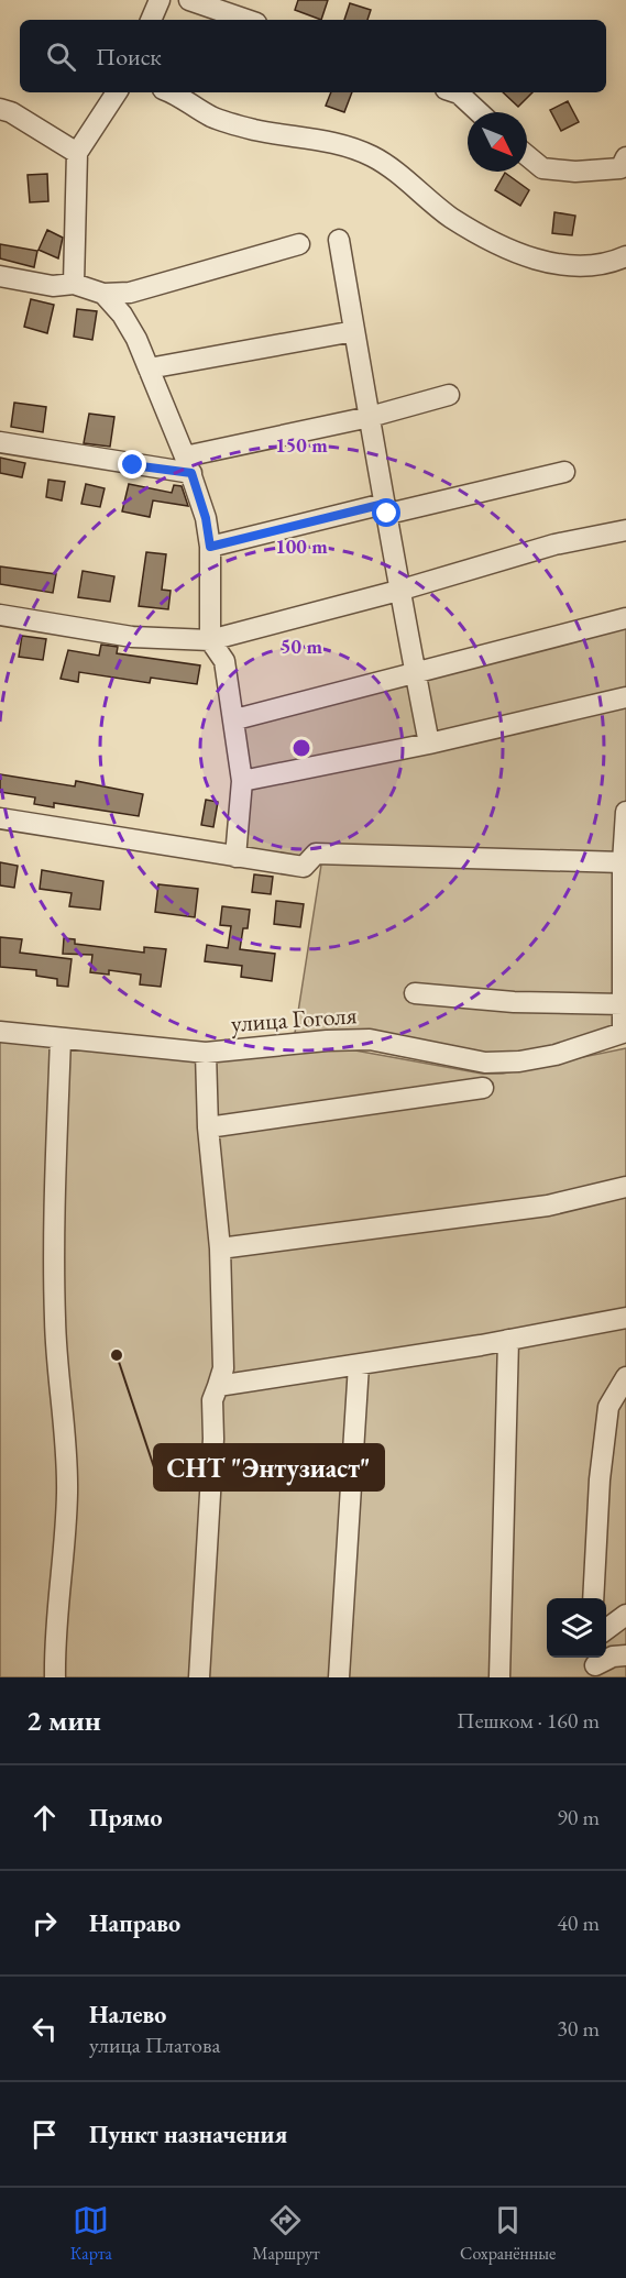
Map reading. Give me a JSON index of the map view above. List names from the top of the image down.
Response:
{
  "streets": {
    "street": ["улица Гоголя"]
  },
  "places": ["СНТ \"Энтузиаст\""],
  "north": "bottom right",
  "page": {
    "search": "Поиск",
    "heading": ["2 мин", "Пешком · 160 m"],
    "list": [
      ["Прямо", "90 m"],
      ["Направо", "40 m"],
      ["Налево", "улица Платова", "30 m"],
      "Пункт назначения"
    ],
    "nav": ["Карта", "Маршрут", "Сохранённые"]
  },
  "rings": ["150 m", "100 m", "50 m"]
}
